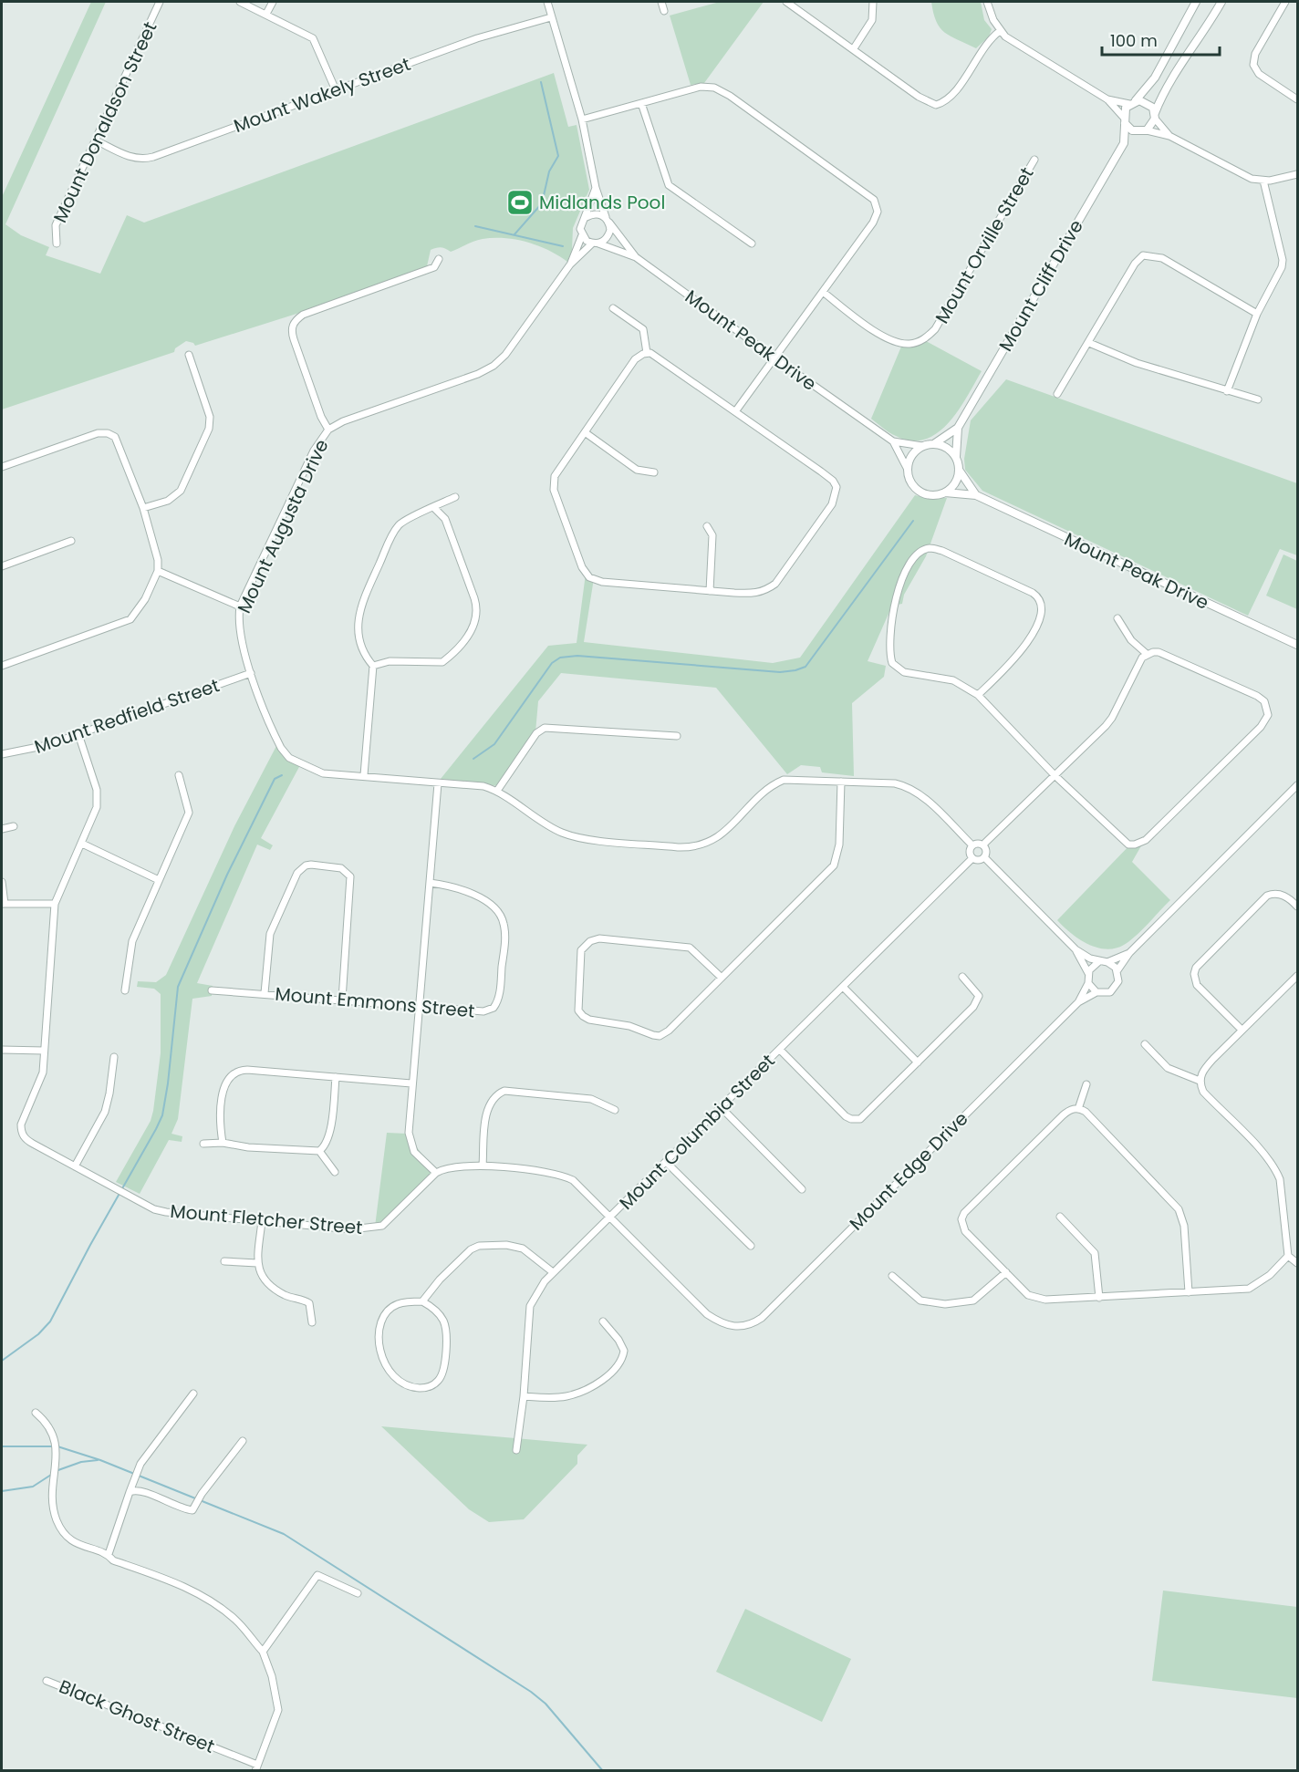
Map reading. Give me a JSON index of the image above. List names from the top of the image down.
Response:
{
  "streets": {
    "street": [
      "Mount Wakely Street",
      "Mount Donaldson Street",
      "Mount Orville Street",
      "Mount Cliff Drive",
      "Mount Peak Drive",
      "Mount Augusta Drive",
      "Mount Redfield Street",
      "Mount Emmons Street",
      "Mount Columbia Street",
      "Mount Edge Drive",
      "Mount Fletcher Street",
      "Black Ghost Street"
    ]
  },
  "crossings": [
    ["Mount Wakely Street", "Mount Donaldson Street"],
    ["Mount Cliff Drive", "Mount Peak Drive"],
    ["Mount Peak Drive", "Mount Augusta Drive"],
    ["Mount Augusta Drive", "Mount Redfield Street"],
    ["Mount Augusta Drive", "Mount Columbia Street"],
    ["Mount Redfield Street", "Mount Fletcher Street"],
    ["Mount Columbia Street", "Mount Edge Drive"]
  ],
  "places": {
    "sports": ["Midlands Pool"]
  },
  "scale_bar": "100 m"
}
